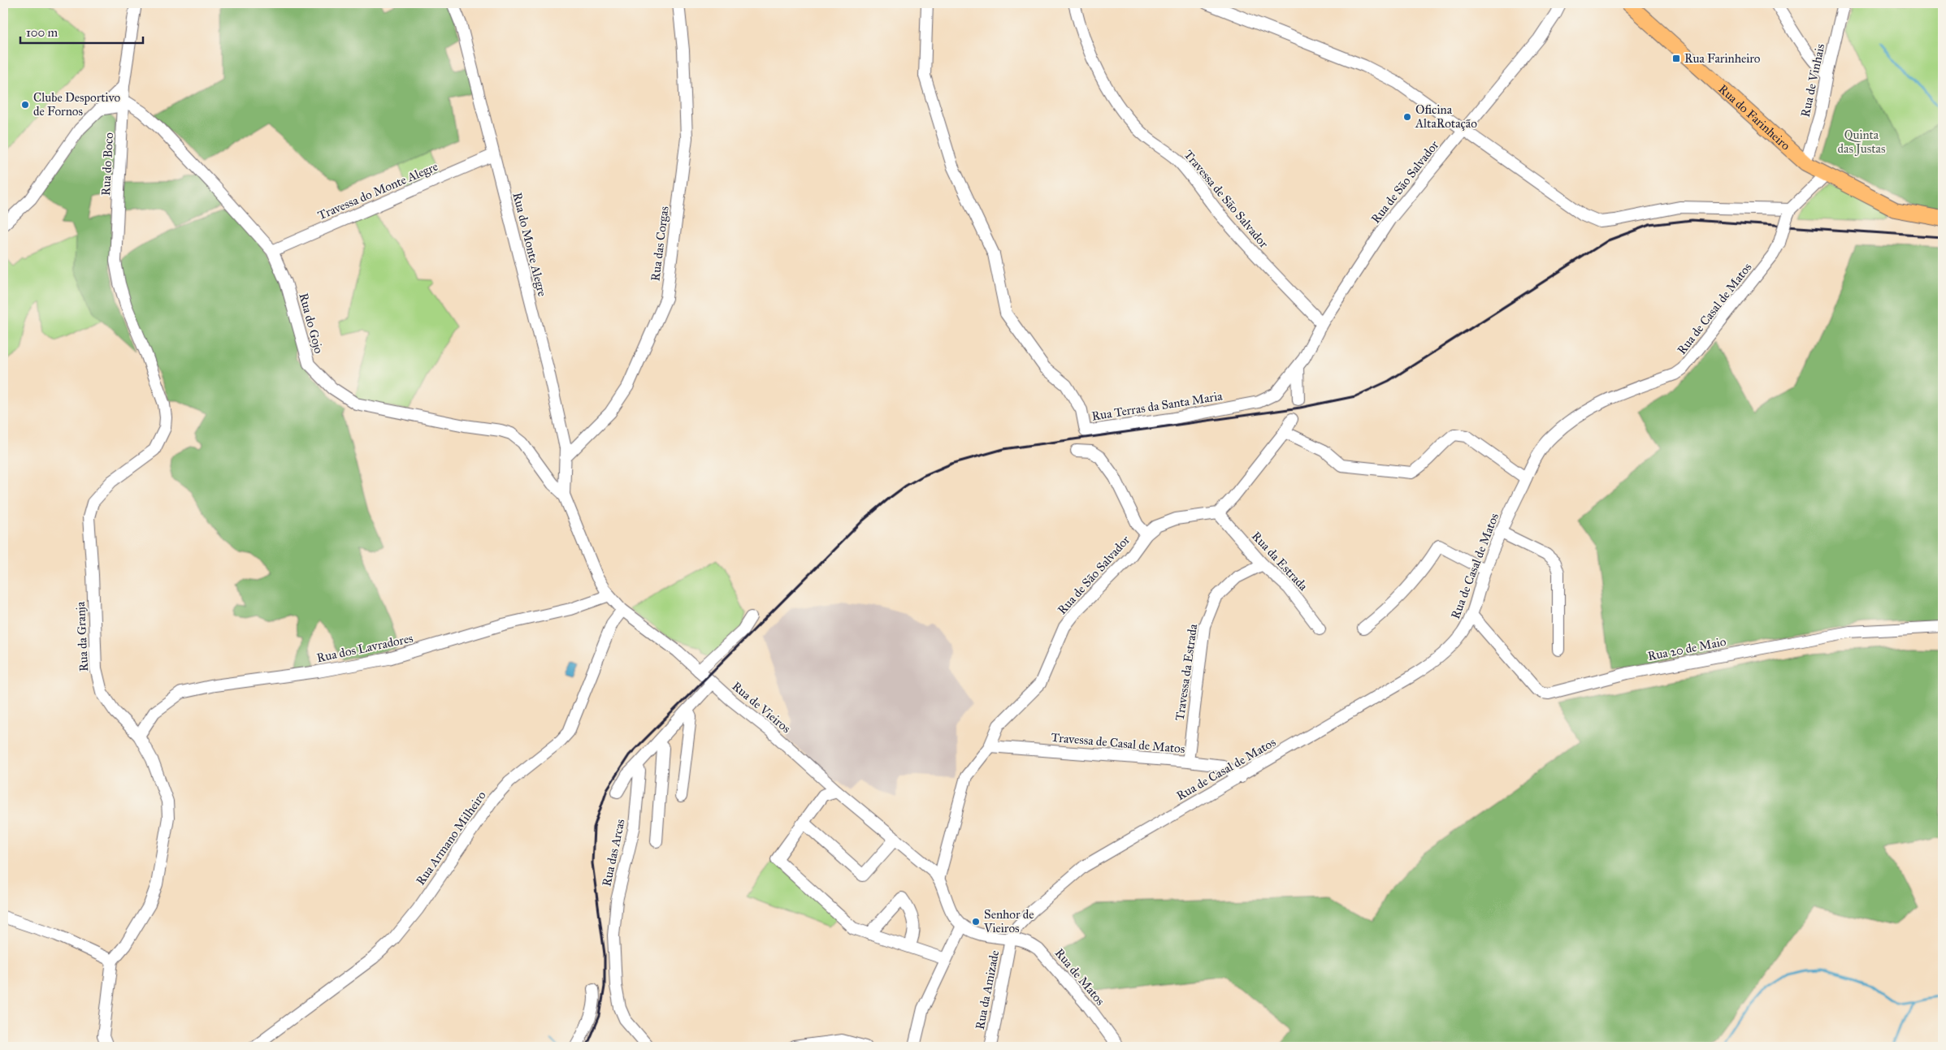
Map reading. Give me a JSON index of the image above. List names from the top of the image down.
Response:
{
  "streets": {
    "main road": ["Rua do Farinheiro"],
    "street": [
      "Rua de Vinhais",
      "Rua do Boco",
      "Rua de São Salvador",
      "Travessa do Monte Alegre",
      "Travessa de São Salvador",
      "Rua das Corgas",
      "Rua do Monte Alegre",
      "Rua de Casal de Matos",
      "Rua do Gojo",
      "Rua Terras da Santa Maria",
      "Rua da Estrada",
      "Rua da Granja",
      "Rua dos Lavradores",
      "Rua 20 de Maio",
      "Travessa da Estrada",
      "Rua de Vieiros",
      "Travessa de Casal de Matos",
      "Rua Armano Milheiro",
      "Rua das Arcas",
      "Rua de Matos",
      "Rua da Amizade"
    ]
  },
  "crossings": [
    ["Rua de Vinhais", "Rua do Farinheiro"],
    ["Rua do Farinheiro", "Rua de Casal de Matos"],
    ["Rua do Boco", "Rua do Gojo"],
    ["Rua do Boco", "Rua da Granja"],
    ["Rua de São Salvador", "Travessa de São Salvador"],
    ["Rua de São Salvador", "Rua Terras da Santa Maria"],
    ["Rua de São Salvador", "Rua da Estrada"],
    ["Rua de São Salvador", "Rua de Vieiros"],
    ["Rua de São Salvador", "Travessa de Casal de Matos"],
    ["Travessa do Monte Alegre", "Rua do Monte Alegre"],
    ["Travessa do Monte Alegre", "Rua do Gojo"],
    ["Rua das Corgas", "Rua do Monte Alegre"],
    ["Rua do Monte Alegre", "Rua do Gojo"],
    ["Rua do Monte Alegre", "Rua de Vieiros"],
    ["Rua de Casal de Matos", "Rua 20 de Maio"],
    ["Rua de Casal de Matos", "Travessa de Casal de Matos"],
    ["Rua de Casal de Matos", "Rua de Matos"],
    ["Rua de Casal de Matos", "Rua da Amizade"],
    ["Rua do Gojo", "Rua de Vieiros"],
    ["Rua da Estrada", "Travessa da Estrada"],
    ["Rua da Granja", "Rua dos Lavradores"],
    ["Rua dos Lavradores", "Rua de Vieiros"],
    ["Travessa da Estrada", "Travessa de Casal de Matos"],
    ["Rua de Vieiros", "Rua Armano Milheiro"],
    ["Rua de Matos", "Rua da Amizade"]
  ],
  "parks": ["Quinta das Justas"],
  "places": {
    "transit": ["Rua Farinheiro"],
    "other": ["Clube Desportivo de Fornos", "Oficina AltaRotação", "Senhor de Vieiros"]
  },
  "scale_bar": "100 m"
}
